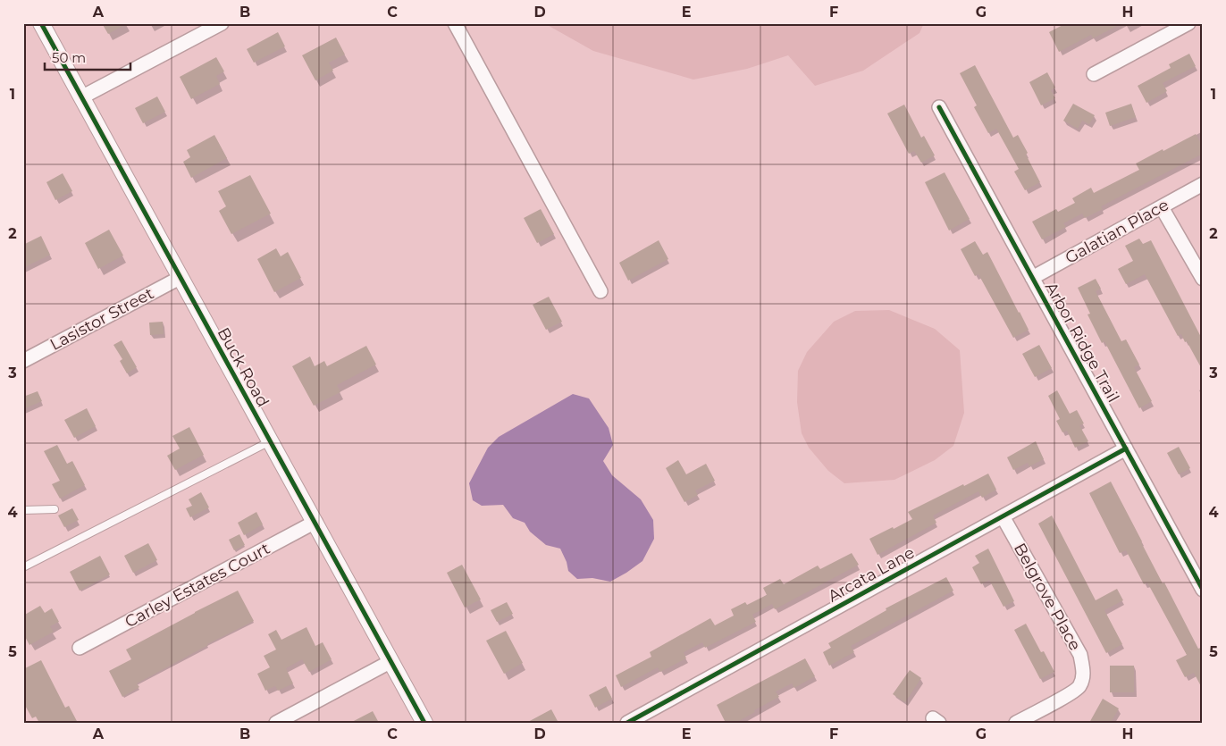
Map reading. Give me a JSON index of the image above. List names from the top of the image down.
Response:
{
  "streets": {
    "street": [
      "Galatian Place",
      "Lasistor Street",
      "Arbor Ridge Trail",
      "Buck Road",
      "Arcata Lane",
      "Carley Estates Court",
      "Belgrove Place"
    ]
  },
  "crossings": [
    ["Galatian Place", "Arbor Ridge Trail"],
    ["Lasistor Street", "Buck Road"],
    ["Arbor Ridge Trail", "Arcata Lane"],
    ["Buck Road", "Carley Estates Court"],
    ["Arcata Lane", "Belgrove Place"]
  ],
  "scale_bar": "50 m",
  "grid": {
    "columns": [
      "A",
      "B",
      "C",
      "D",
      "E",
      "F",
      "G",
      "H"
    ],
    "rows": [
      "1",
      "2",
      "3",
      "4",
      "5"
    ]
  }
}
